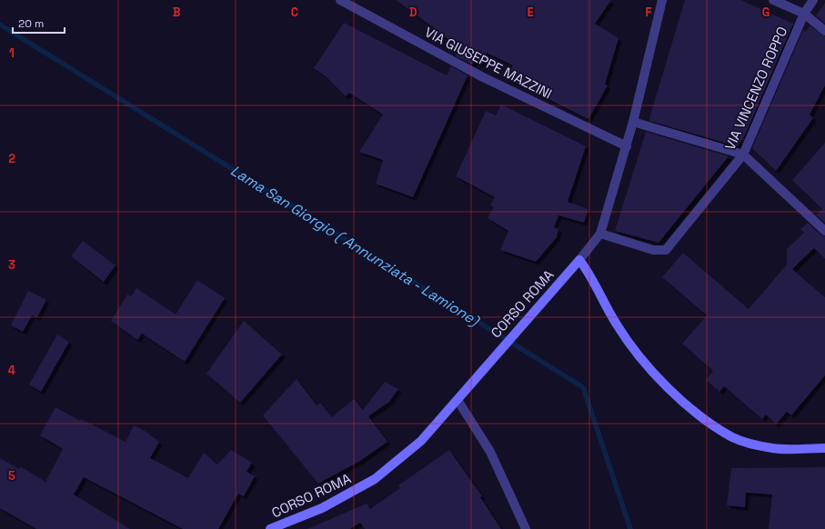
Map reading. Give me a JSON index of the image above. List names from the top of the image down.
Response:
{
  "streets": {
    "main road": ["CORSO ROMA"],
    "street": ["VIA GIUSEPPE MAZZINI", "VIA VINCENZO ROPPO"]
  },
  "crossings": [
    ["VIA GIUSEPPE MAZZINI", "CORSO ROMA"],
    ["VIA VINCENZO ROPPO", "CORSO ROMA"]
  ],
  "water": ["Lama San Giorgio ( Annunziata - Lamione)"],
  "scale_bar": "20 m",
  "grid": {
    "columns": [
      "B",
      "C",
      "D",
      "E",
      "F",
      "G"
    ],
    "rows": [
      "1",
      "2",
      "3",
      "4",
      "5"
    ]
  }
}
